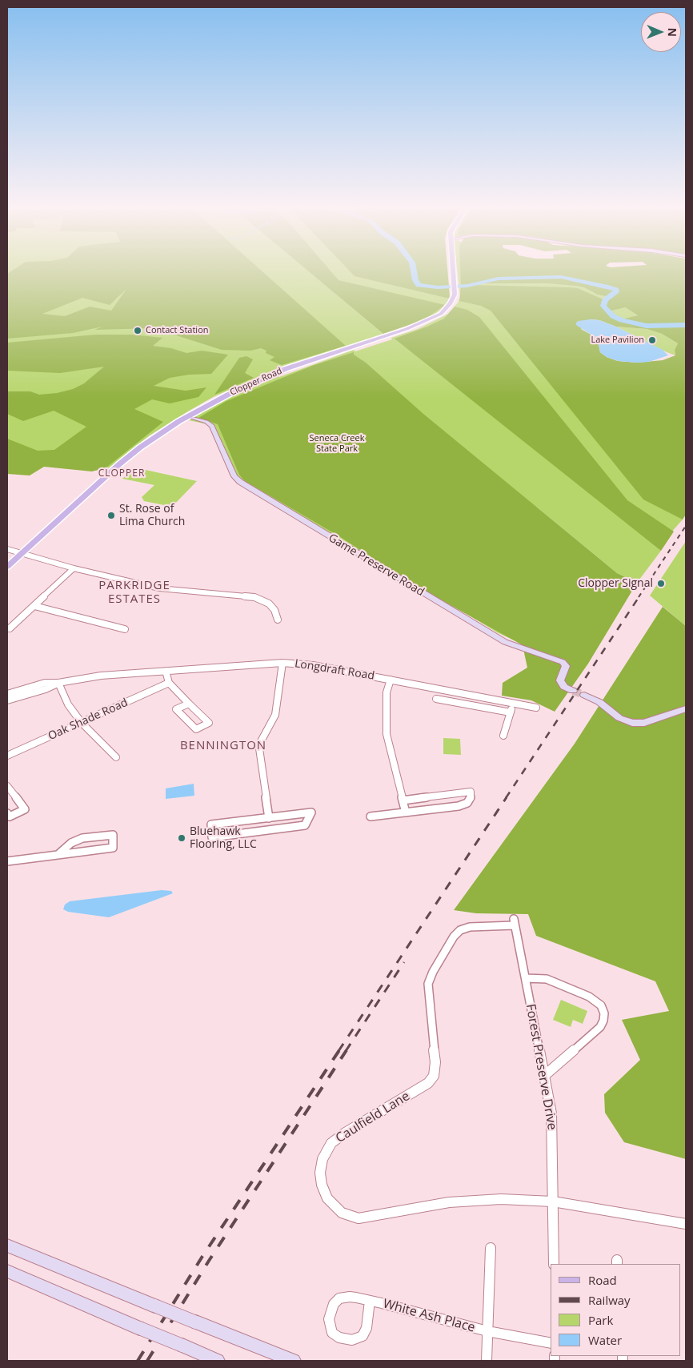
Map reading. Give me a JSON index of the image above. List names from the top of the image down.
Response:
{
  "streets": {
    "main road": ["Clopper Road"],
    "street": [
      "Game Preserve Road",
      "Longdraft Road",
      "Oak Shade Road",
      "Forest Preserve Drive",
      "Caulfield Lane",
      "White Ash Place"
    ]
  },
  "crossings": [
    ["Clopper Road", "Game Preserve Road"],
    ["Forest Preserve Drive", "Caulfield Lane"]
  ],
  "districts": ["CLOPPER", "PARKRIDGE ESTATES", "BENNINGTON"],
  "parks": ["Seneca Creek State Park"],
  "places": [
    "Contact Station",
    "Lake Pavilion",
    "St. Rose of Lima Church",
    "Clopper Signal",
    "Bluehawk Flooring, LLC"
  ],
  "legend": [
    "Road",
    "Railway",
    "Park",
    "Water"
  ],
  "north": "right"
}
